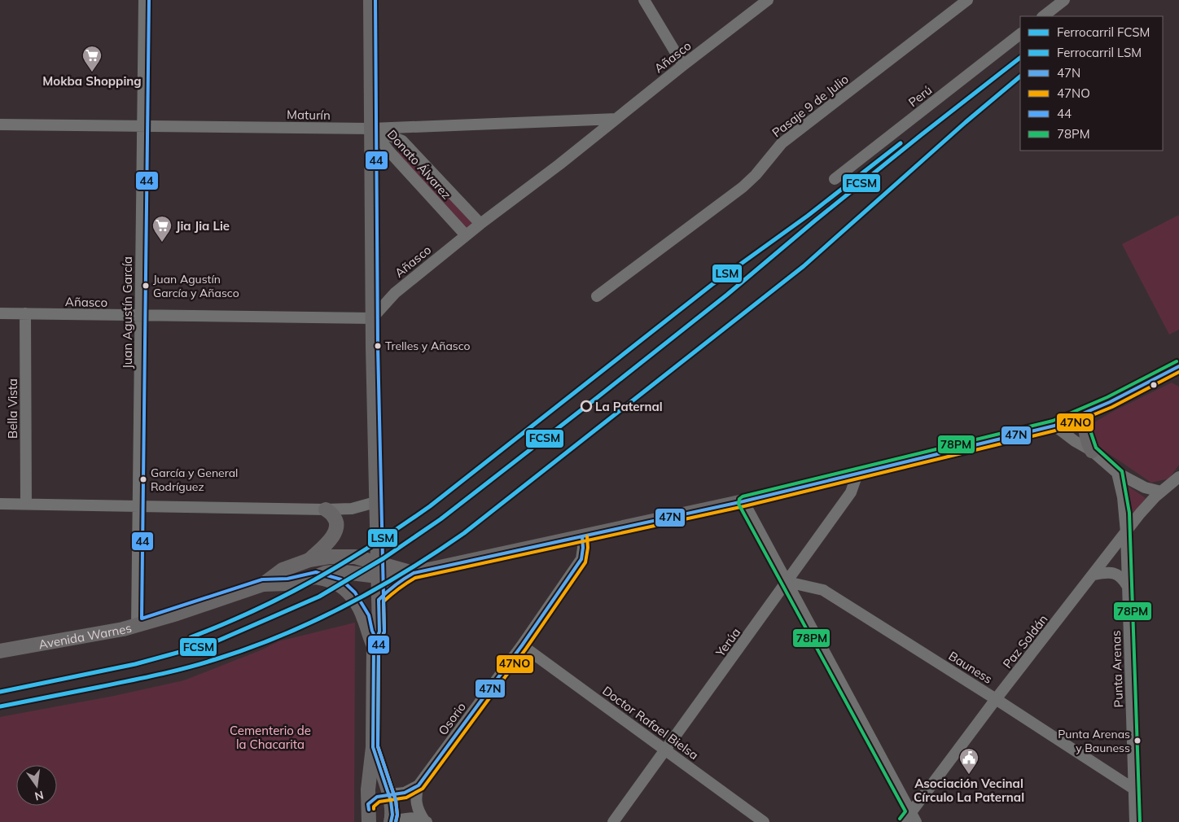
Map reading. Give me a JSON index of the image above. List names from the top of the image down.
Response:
{
  "streets": {
    "main road": ["Avenida Warnes"],
    "street": [
      "Añasco",
      "Perú",
      "Pasaje 9 de Julio",
      "Maturín",
      "Donato Álvarez",
      "Juan Agustín García",
      "Bella Vista",
      "Paz Soldán",
      "Yerúa",
      "Bauness",
      "Punta Arenas",
      "Osorio",
      "Doctor Rafael Bielsa"
    ]
  },
  "crossings": [
    ["Añasco", "Maturín"],
    ["Añasco", "Donato Álvarez"],
    ["Añasco", "Juan Agustín García"],
    ["Añasco", "Bella Vista"],
    ["Maturín", "Donato Álvarez"],
    ["Maturín", "Juan Agustín García"],
    ["Juan Agustín García", "Avenida Warnes"],
    ["Avenida Warnes", "Yerúa"],
    ["Avenida Warnes", "Osorio"],
    ["Paz Soldán", "Bauness"],
    ["Paz Soldán", "Punta Arenas"],
    ["Yerúa", "Bauness"],
    ["Yerúa", "Doctor Rafael Bielsa"],
    ["Bauness", "Punta Arenas"],
    ["Osorio", "Doctor Rafael Bielsa"]
  ],
  "parks": ["Cementerio de la Chacarita"],
  "places": {
    "supermarket": ["Mokba Shopping", "Jia Jia Lie"],
    "other": [
      "Juan Agustín García y Añasco",
      "Trelles y Añasco",
      "La Paternal",
      "García y General Rodríguez",
      "Punta Arenas y Bauness"
    ],
    "public building": ["Asociación Vecinal Círculo La Paternal"]
  },
  "lines": [
    "transit line 44",
    "rail line FCSM",
    "rail line LSM",
    "transit line 78PM",
    "transit line 47N",
    "transit line 47NO"
  ],
  "legend": [
    "Ferrocarril FCSM",
    "Ferrocarril LSM",
    "47N",
    "47NO",
    "44",
    "78PM"
  ],
  "north": "bottom"
}
